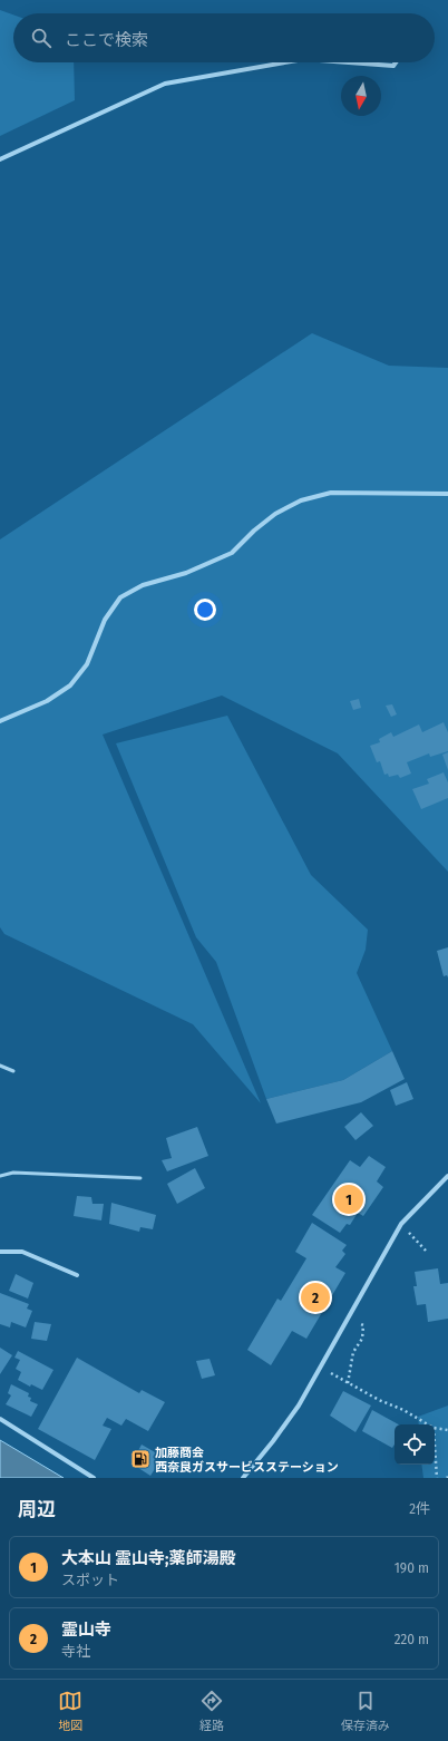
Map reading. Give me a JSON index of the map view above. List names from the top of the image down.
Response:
{
  "places": {
    "fuel station": ["加藤商会 西奈良ガスサービスステーション"]
  },
  "north": "bottom",
  "page": {
    "search": "ここで検索",
    "pins": ["1", "2"],
    "heading": ["周辺", "2件"],
    "list": [
      {
        "mark": "1",
        "name": "大本山 霊山寺;薬師湯殿",
        "note": "スポット",
        "value": "190 m"
      },
      {
        "mark": "2",
        "name": "霊山寺",
        "note": "寺社",
        "value": "220 m"
      }
    ],
    "nav": ["地図", "経路", "保存済み"]
  }
}
